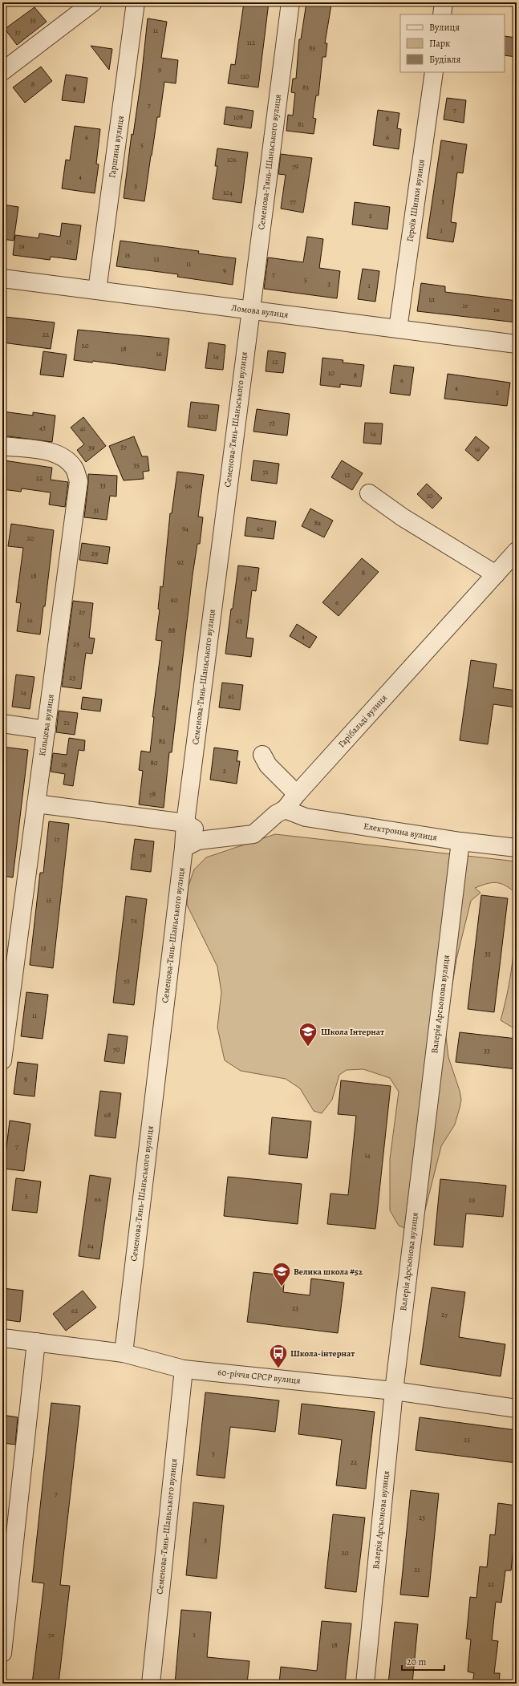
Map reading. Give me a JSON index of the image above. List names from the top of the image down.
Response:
{
  "streets": {
    "street": [
      "Гаршина вулиця",
      "Семенова-Тянь-Шаньського вулиця",
      "Героїв Шипки вулиця",
      "Ломова вулиця",
      "Гарібальді вулиця",
      "Кільцева вулиця",
      "Електронна вулиця",
      "Валерія Арсьонова вулиця",
      "60-річчя СРСР вулиця"
    ]
  },
  "crossings": [
    ["Гаршина вулиця", "Ломова вулиця"],
    ["Семенова-Тянь-Шаньського вулиця", "Ломова вулиця"],
    ["Семенова-Тянь-Шаньського вулиця", "Гарібальді вулиця"],
    ["Семенова-Тянь-Шаньського вулиця", "60-річчя СРСР вулиця"],
    ["Героїв Шипки вулиця", "Ломова вулиця"],
    ["Гарібальді вулиця", "Електронна вулиця"],
    ["Електронна вулиця", "Валерія Арсьонова вулиця"],
    ["Валерія Арсьонова вулиця", "60-річчя СРСР вулиця"]
  ],
  "places": {
    "school or university": ["Школа Інтернат", "Велика школа #52"],
    "bus stop": ["Школа-інтернат"]
  },
  "house_numbers": [
    "35",
    "11",
    "37",
    "112",
    "85",
    "9",
    "110",
    "8",
    "83",
    "8",
    "7",
    "7",
    "108",
    "8",
    "81",
    "6",
    "6",
    "5",
    "5",
    "106",
    "79",
    "4",
    "3",
    "104",
    "77",
    "3",
    "2",
    "1",
    "17",
    "19",
    "15",
    "13",
    "11",
    "9",
    "7",
    "5",
    "3",
    "1",
    "1д",
    "1г",
    "1в",
    "22",
    "20",
    "18",
    "16",
    "14",
    "12",
    "10",
    "8",
    "6",
    "4",
    "2",
    "100",
    "73",
    "43",
    "41",
    "14",
    "37",
    "39",
    "16",
    "35",
    "71",
    "12",
    "22",
    "33",
    "96",
    "10",
    "31",
    "8а",
    "94",
    "67",
    "20",
    "29",
    "92",
    "8",
    "18",
    "65",
    "90",
    "6",
    "27",
    "16",
    "63",
    "88",
    "4",
    "25",
    "86",
    "23",
    "14",
    "61",
    "84",
    "21",
    "82",
    "80",
    "19",
    "2",
    "78",
    "17",
    "76",
    "15",
    "74",
    "13",
    "35",
    "72",
    "11",
    "70",
    "33",
    "9",
    "68",
    "7",
    "14",
    "5",
    "66",
    "29",
    "64",
    "23",
    "62",
    "27",
    "25",
    "5",
    "22",
    "7",
    "23",
    "3",
    "20",
    "21",
    "22",
    "7а",
    "1",
    "18"
  ],
  "legend": ["Вулиця", "Парк", "Будівля"],
  "scale_bar": "20 m"
}
